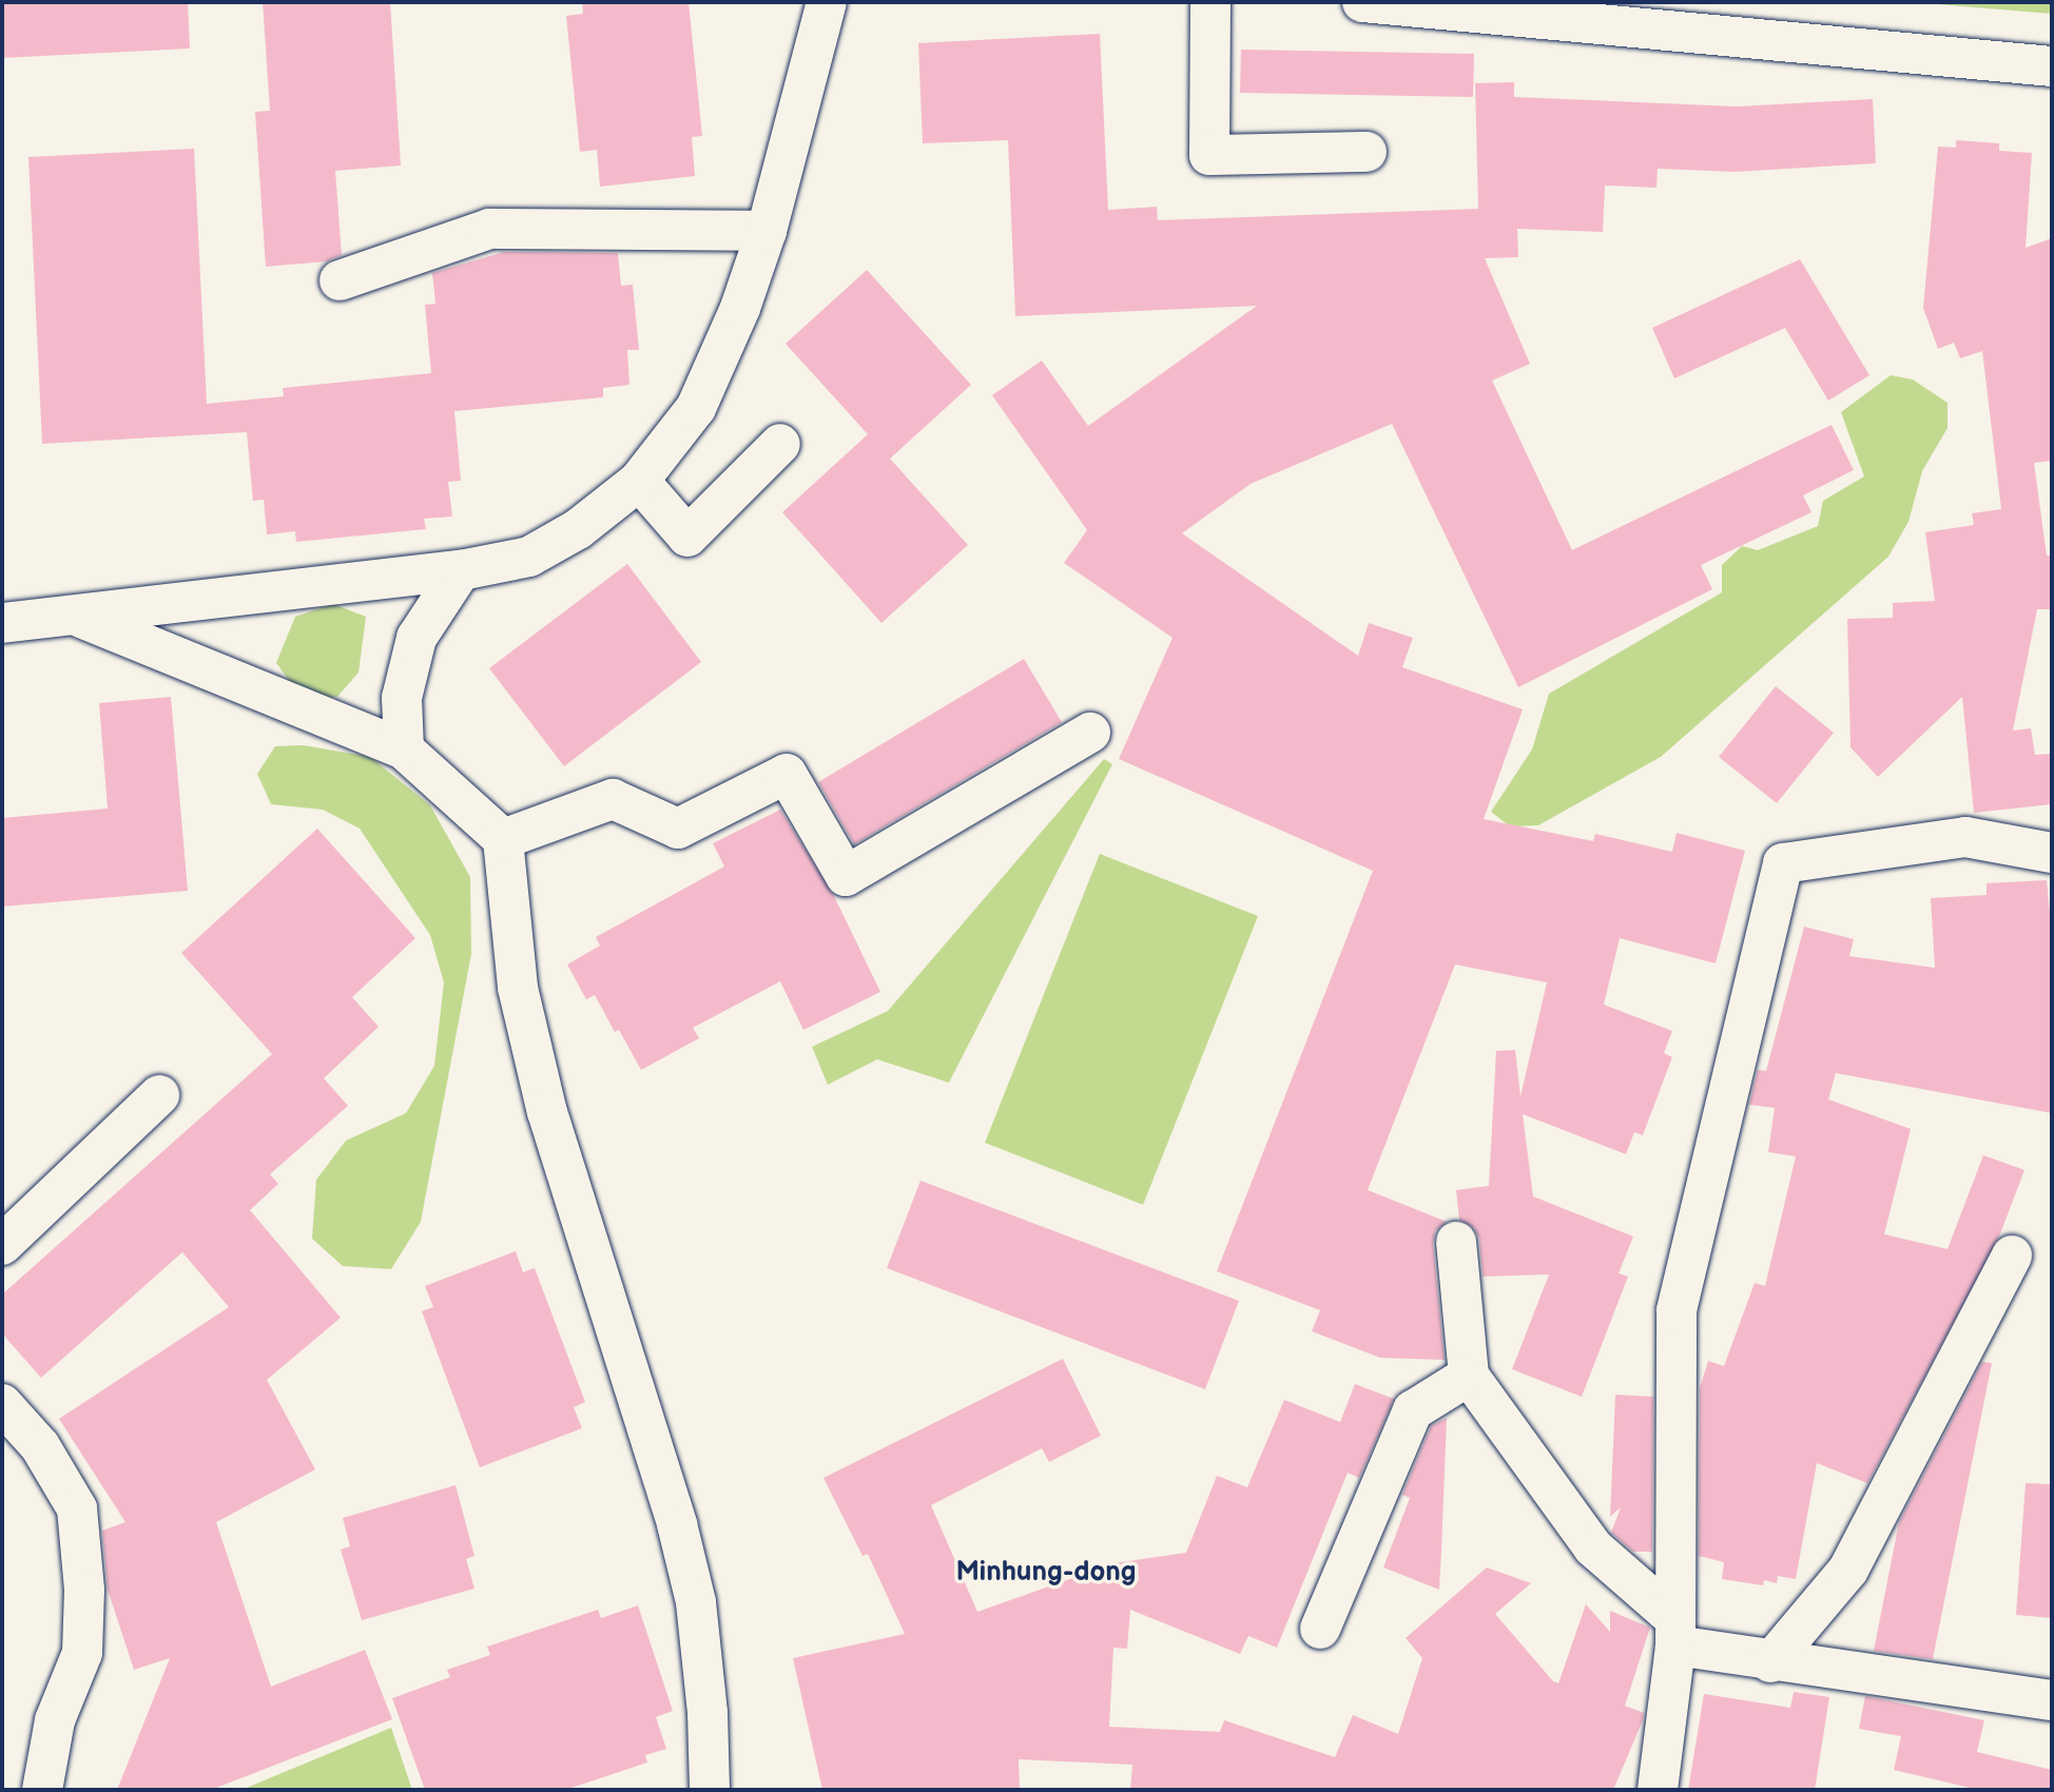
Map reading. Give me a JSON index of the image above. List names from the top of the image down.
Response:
{
  "districts": ["Minhung-dong"]
}
